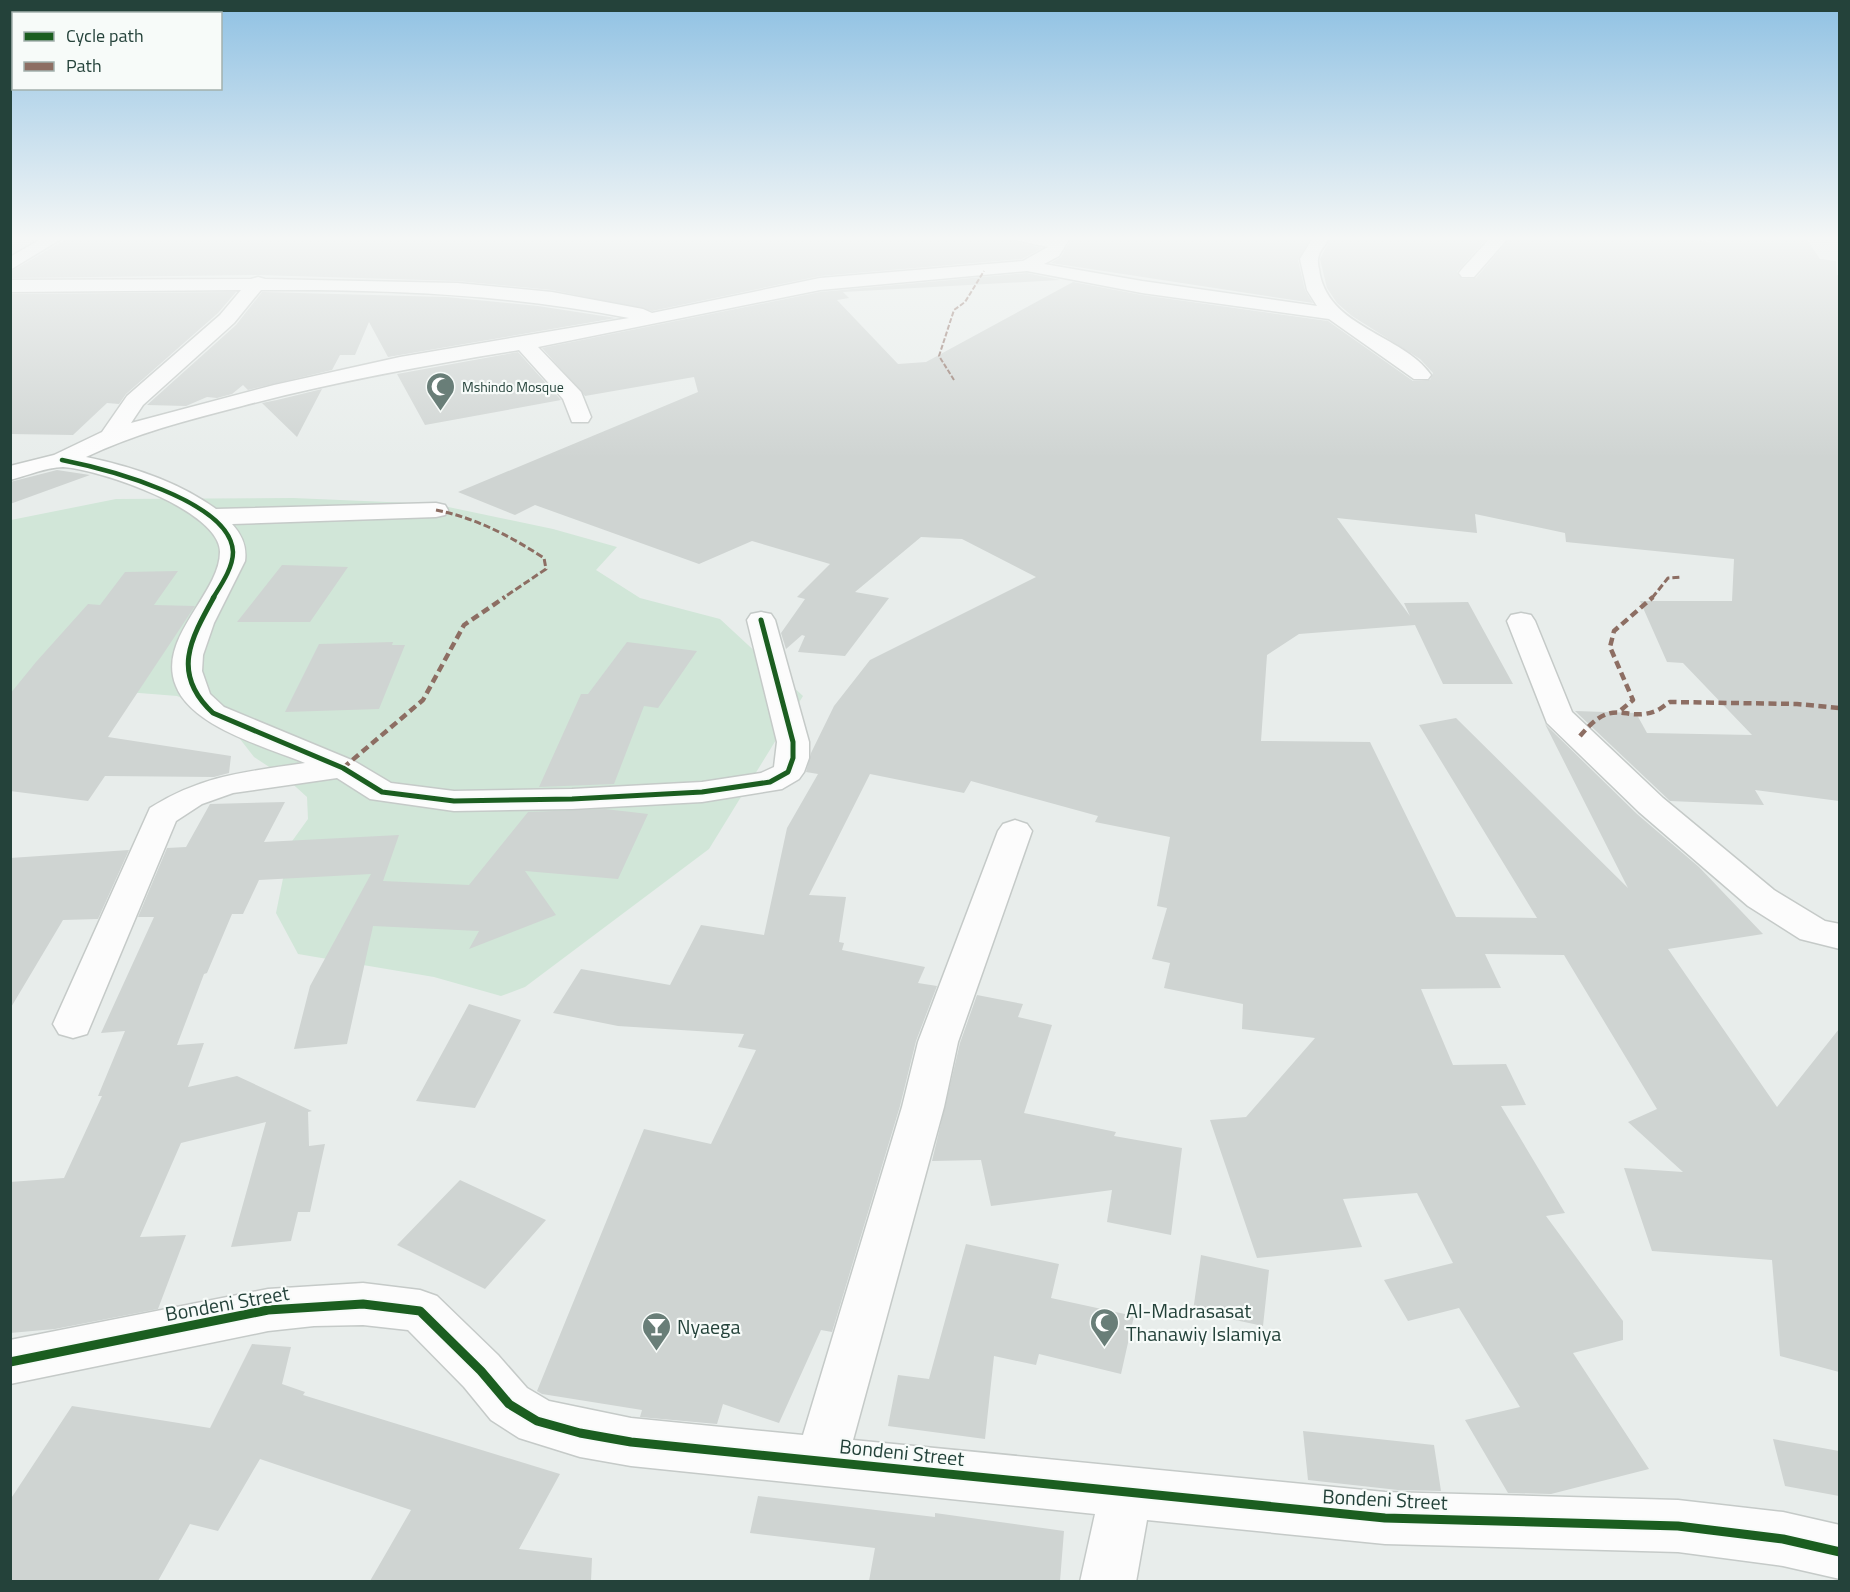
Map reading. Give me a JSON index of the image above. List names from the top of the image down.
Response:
{
  "streets": {
    "street": ["Bondeni Street"]
  },
  "places": {
    "mosque": ["Mshindo Mosque", "Al-Madrasasat Thanawiy Islamiya"],
    "bar": ["Nyaega"]
  },
  "legend": ["Cycle path", "Path"]
}
